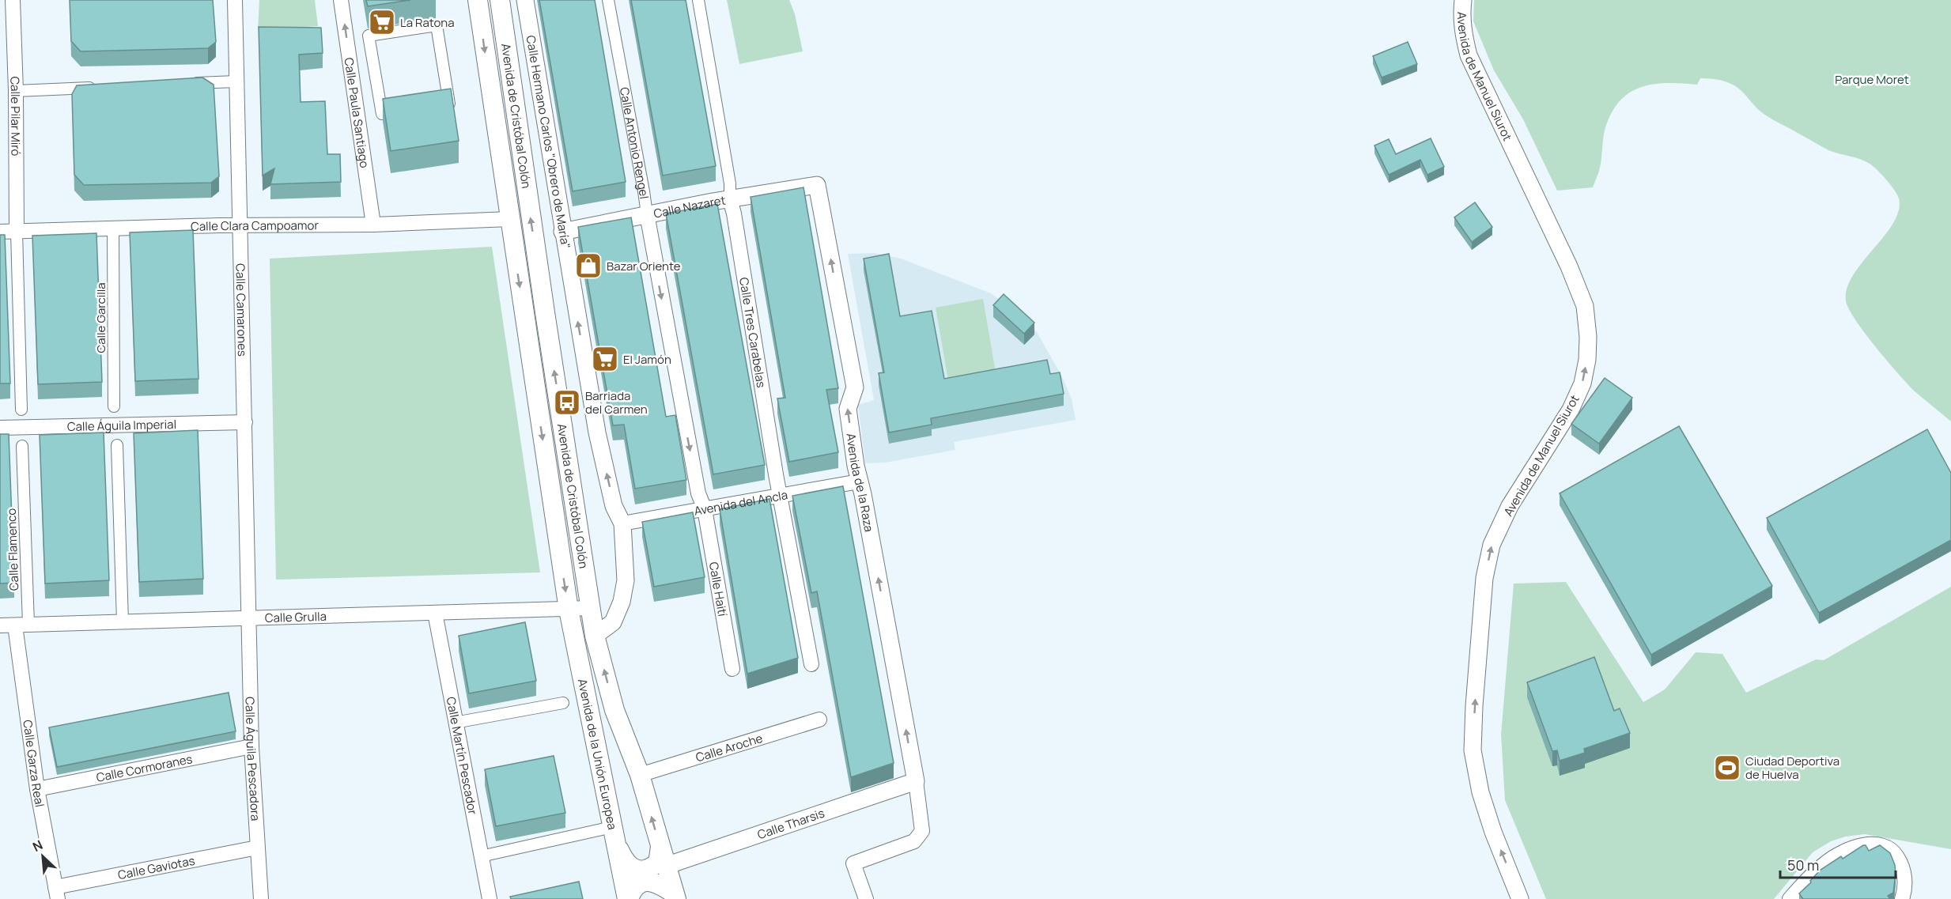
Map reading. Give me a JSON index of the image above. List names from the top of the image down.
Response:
{
  "streets": {
    "main road": ["Avenida de Cristóbal Colón", "Avenida de la Unión Europea"],
    "street": [
      "Avenida de Manuel Siurot",
      "Calle Paula Santiago",
      "Calle Pilar Miró",
      "Calle Hermano Carlos \"Obrero de María\"",
      "Calle Antonio Rengel",
      "Calle Nazaret",
      "Calle Clara Campoamor",
      "Calle Camarones",
      "Calle Garcilla",
      "Calle Tres Carabelas",
      "Calle Águila Imperial",
      "Avenida de la Raza",
      "Avenida del Ancla",
      "Calle Flamenco",
      "Calle Haití",
      "Calle Grulla",
      "Calle Aroche",
      "Calle Martín Pescador",
      "Calle Águila Pescadora",
      "Calle Garza Real",
      "Calle Cormoranes",
      "Calle Tharsis",
      "Calle Gaviotas"
    ]
  },
  "crossings": [
    ["Calle Paula Santiago", "Calle Clara Campoamor"],
    ["Calle Pilar Miró", "Calle Clara Campoamor"],
    ["Avenida de Cristóbal Colón", "Calle Hermano Carlos \"Obrero de María\""],
    ["Avenida de Cristóbal Colón", "Calle Clara Campoamor"],
    ["Avenida de Cristóbal Colón", "Calle Grulla"],
    ["Avenida de Cristóbal Colón", "Calle Aroche"],
    ["Avenida de Cristóbal Colón", "Avenida de la Unión Europea"],
    ["Avenida de Cristóbal Colón", "Calle Tharsis"],
    ["Calle Hermano Carlos \"Obrero de María\"", "Calle Nazaret"],
    ["Calle Hermano Carlos \"Obrero de María\"", "Avenida del Ancla"],
    ["Calle Antonio Rengel", "Calle Nazaret"],
    ["Calle Antonio Rengel", "Avenida del Ancla"],
    ["Calle Antonio Rengel", "Calle Haití"],
    ["Calle Nazaret", "Calle Tres Carabelas"],
    ["Calle Nazaret", "Avenida de la Raza"],
    ["Calle Clara Campoamor", "Calle Camarones"],
    ["Calle Clara Campoamor", "Calle Garcilla"],
    ["Calle Camarones", "Calle Águila Imperial"],
    ["Calle Camarones", "Calle Grulla"],
    ["Calle Camarones", "Calle Águila Pescadora"],
    ["Calle Tres Carabelas", "Avenida del Ancla"],
    ["Avenida de la Raza", "Avenida del Ancla"],
    ["Avenida de la Raza", "Calle Tharsis"],
    ["Avenida del Ancla", "Calle Haití"],
    ["Calle Flamenco", "Calle Grulla"],
    ["Calle Flamenco", "Calle Garza Real"],
    ["Calle Grulla", "Avenida de la Unión Europea"],
    ["Calle Grulla", "Calle Martín Pescador"],
    ["Calle Grulla", "Calle Águila Pescadora"],
    ["Calle Grulla", "Calle Garza Real"],
    ["Calle Águila Pescadora", "Calle Cormoranes"],
    ["Calle Águila Pescadora", "Calle Gaviotas"],
    ["Calle Garza Real", "Calle Cormoranes"],
    ["Calle Garza Real", "Calle Gaviotas"]
  ],
  "one_way": [
    "Avenida de Manuel Siurot",
    "Calle Paula Santiago",
    "Calle Hermano Carlos \"Obrero de María\"",
    "Calle Antonio Rengel",
    "Avenida de la Raza"
  ],
  "parks": ["Parque Moret"],
  "places": {
    "supermarket": ["La Ratona", "El Jamón"],
    "shop": ["Bazar Oriente"],
    "bus stop": ["Barriada del Carmen"],
    "sports": ["Ciudad Deportiva de Huelva"]
  },
  "scale_bar": "50 m",
  "north": "top left"
}
